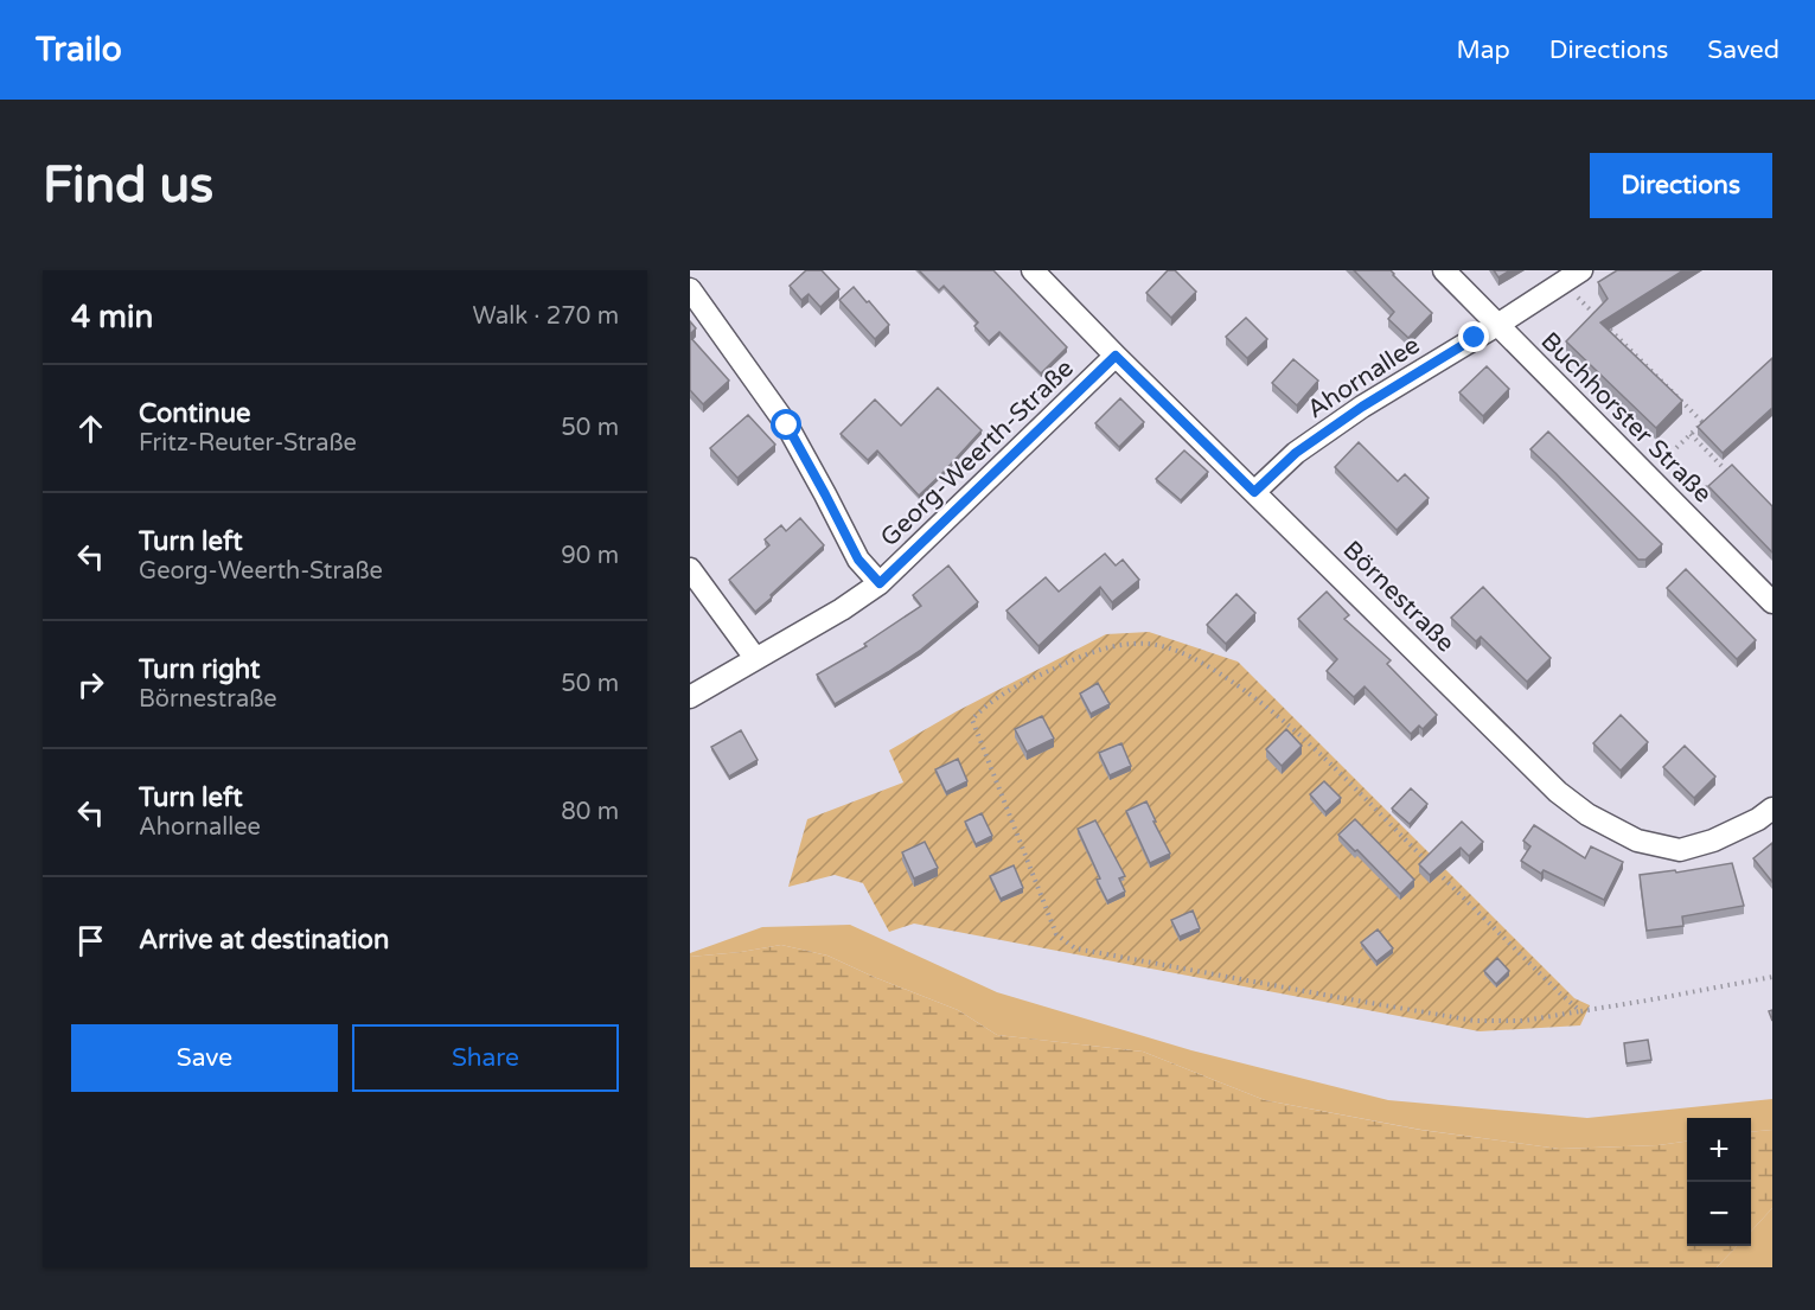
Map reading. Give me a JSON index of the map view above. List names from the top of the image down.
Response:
{
  "streets": {
    "street": [
      "Ahornallee",
      "Buchhorster Straße",
      "Georg-Weerth-Straße",
      "Börnestraße"
    ]
  },
  "crossings": [
    ["Ahornallee", "Buchhorster Straße"],
    ["Ahornallee", "Börnestraße"],
    ["Georg-Weerth-Straße", "Börnestraße"]
  ],
  "page": {
    "header": "Trailo",
    "nav": ["Map", "Directions", "Saved"],
    "buttons": [
      "Directions",
      ["Save", "Share"]
    ],
    "title": "Find us",
    "heading": ["4 min", "Walk · 270 m"],
    "list": [
      ["Continue", "Fritz-Reuter-Straße", "50 m"],
      ["Turn left", "Georg-Weerth-Straße", "90 m"],
      ["Turn right", "Börnestraße", "50 m"],
      ["Turn left", "Ahornallee", "80 m"],
      "Arrive at destination"
    ],
    "map_buttons": ["+", "−"]
  }
}
